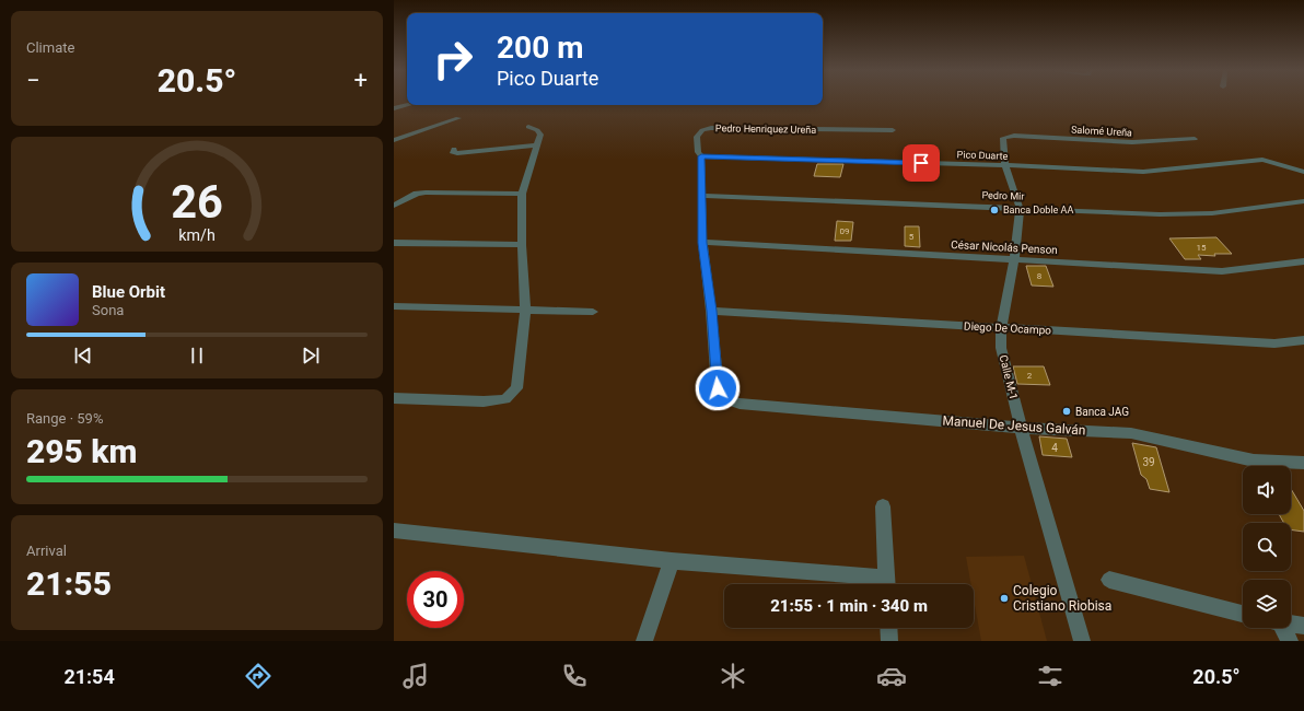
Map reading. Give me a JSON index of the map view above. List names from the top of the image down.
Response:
{
  "streets": {
    "street": [
      "Pedro Henriquez Ureña",
      "Salomé Ureña",
      "Pico Duarte",
      "Pedro Mir",
      "César Nicolás Penson",
      "Diego De Ocampo",
      "Calle M-1",
      "Manuel De Jesus Galván"
    ]
  },
  "crossings": [
    ["Pedro Henriquez Ureña", "Pico Duarte"],
    ["Pedro Henriquez Ureña", "Pedro Mir"],
    ["Pedro Henriquez Ureña", "César Nicolás Penson"],
    ["Pedro Henriquez Ureña", "Diego De Ocampo"],
    ["Pedro Henriquez Ureña", "Manuel De Jesus Galván"],
    ["Salomé Ureña", "Calle M-1"],
    ["Pico Duarte", "Calle M-1"],
    ["Pedro Mir", "Calle M-1"],
    ["César Nicolás Penson", "Calle M-1"],
    ["Diego De Ocampo", "Calle M-1"],
    ["Calle M-1", "Manuel De Jesus Galván"]
  ],
  "places": ["Banca Doble AA", "Banca JAG", "Colegio Cristiano Riobisa"],
  "house_numbers": [
    "09",
    "5",
    "15",
    "8",
    "2",
    "4",
    "39"
  ],
  "page": {
    "tile": [
      "Climate",
      ["Range · 59%", "295 km"],
      ["Arrival", "21:55"]
    ],
    "turn": ["200 m", "Pico Duarte"],
    "heat": ["−", "20.5°", "+"],
    "song": ["Blue Orbit", "Sona"],
    "limit": "30",
    "trip": "21:55 · 1 min · 340 m",
    "tabs": ["21:54", "20.5°"],
    "gauge": ["26", "km/h"]
  }
}
